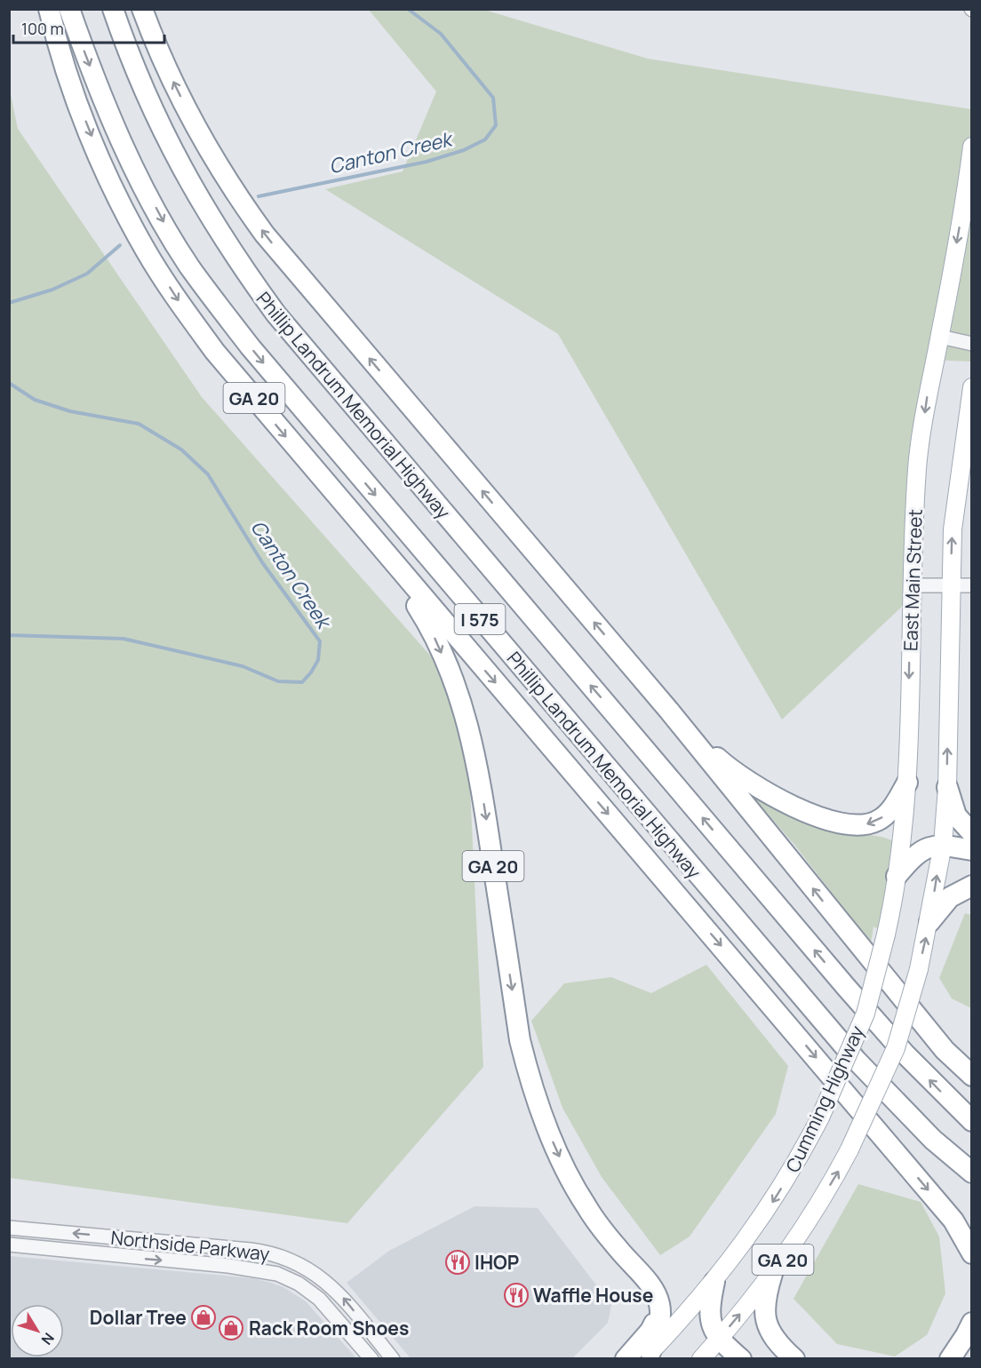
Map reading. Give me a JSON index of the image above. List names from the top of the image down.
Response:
{
  "streets": {
    "highway": ["GA 20", "Phillip Landrum Memorial Highway", "I 575"],
    "main road": ["East Main Street", "Cumming Highway"],
    "street": ["Northside Parkway"]
  },
  "crossings": [
    ["GA 20", "East Main Street"],
    ["GA 20", "Cumming Highway"],
    ["East Main Street", "Cumming Highway"]
  ],
  "one_way": ["Cumming Highway"],
  "water": ["Canton Creek"],
  "places": {
    "restaurant": ["IHOP", "Waffle House"],
    "shop": ["Dollar Tree", "Rack Room Shoes"]
  },
  "scale_bar": "100 m",
  "north": "bottom right"
}
